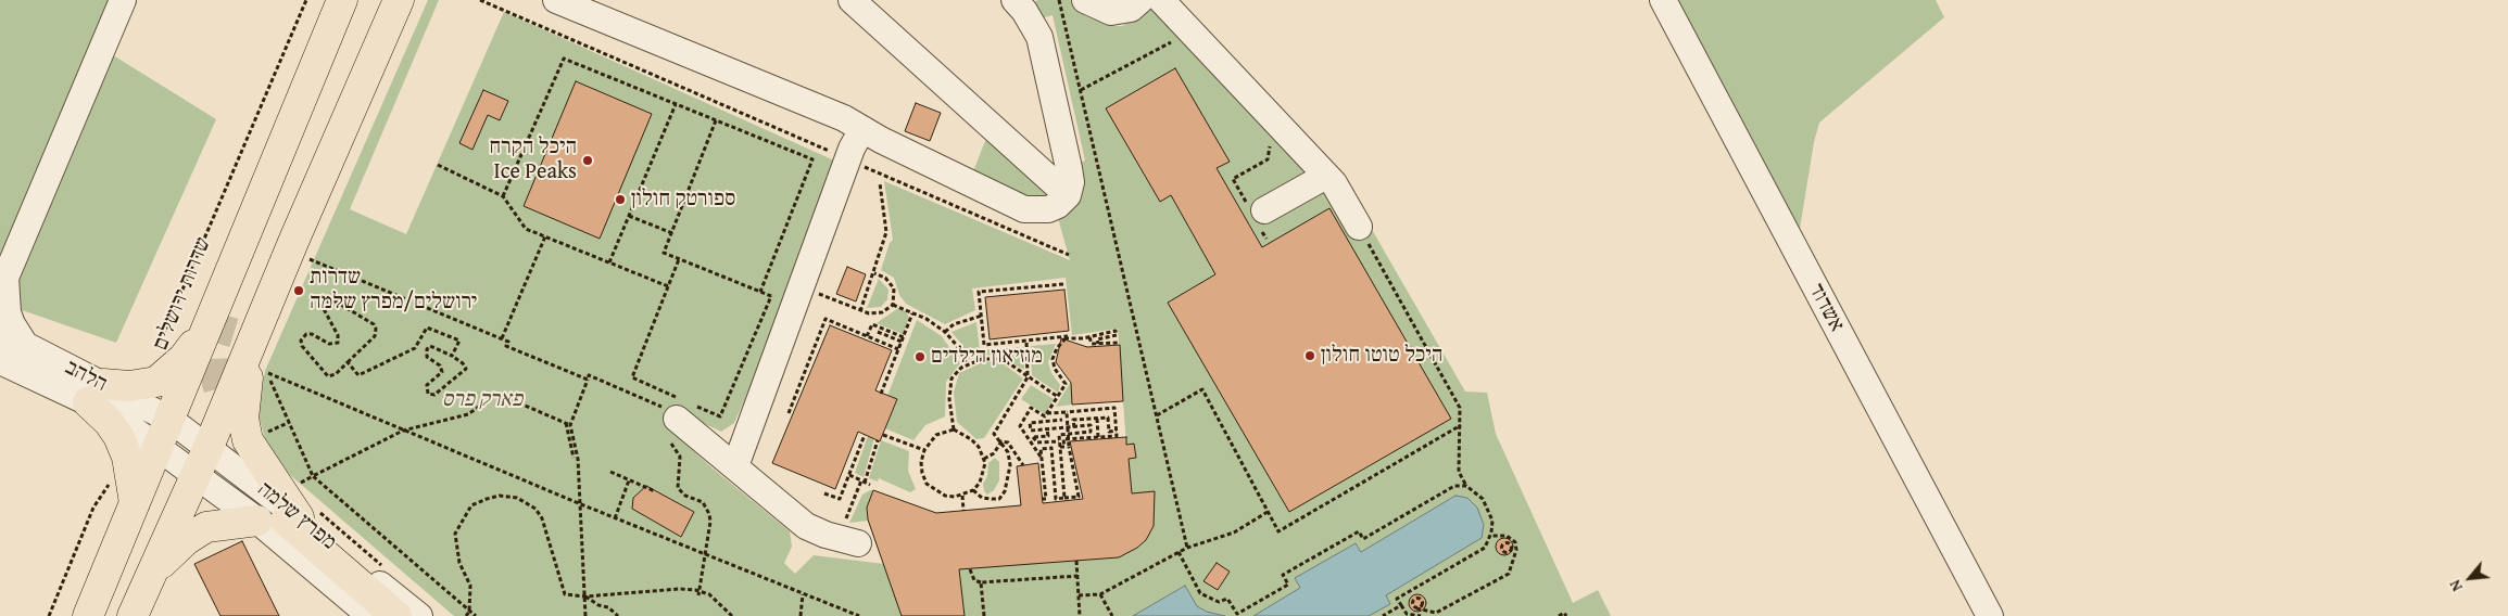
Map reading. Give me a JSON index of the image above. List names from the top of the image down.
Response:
{
  "streets": {
    "main road": ["שדרות ירושלים"],
    "street": ["אשדוד", "הלהב", "מפרץ שלמה"]
  },
  "crossings": [
    ["שדרות ירושלים", "הלהב"],
    ["שדרות ירושלים", "מפרץ שלמה"],
    ["הלהב", "מפרץ שלמה"]
  ],
  "parks": ["פארק פרס"],
  "places": [
    "היכל הקרח Ice Peaks",
    "ספורטק חולון",
    "שדרות ירושלים/מפרץ שלמה",
    "היכל טוטו חולון",
    "מוזיאון הילדים"
  ],
  "north": "bottom left"
}
